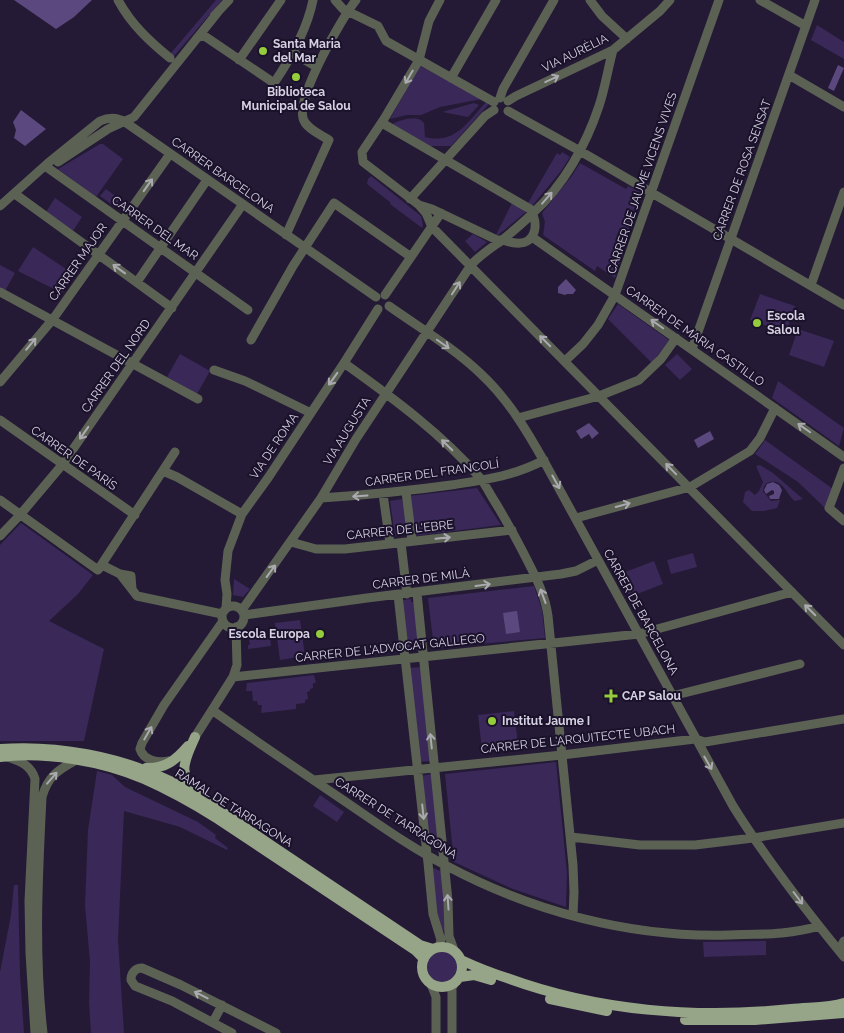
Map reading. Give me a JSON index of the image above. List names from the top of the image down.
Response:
{
  "streets": {
    "main road": ["RAMAL DE TARRAGONA"],
    "street": [
      "VIA AURÈLIA",
      "CARRER DE ROSA SENSAT",
      "CARRER BARCELONA",
      "CARRER DE JAUME VICENS VIVES",
      "CARRER DEL MAR",
      "CARRER MAJOR",
      "CARRER DE MARIA CASTILLO",
      "CARRER DEL NORD",
      "VIA AUGUSTA",
      "VIA DE ROMA",
      "CARRER DE PARÍS",
      "CARRER DEL FRANCOLÍ",
      "CARRER DE L'EBRE",
      "CARRER DE MILÀ",
      "CARRER DE BARCELONA",
      "CARRER DE L'ADVOCAT GALLEGO",
      "CARRER DE L'ARQUITECTE UBACH",
      "CARRER DE TARRAGONA"
    ]
  },
  "crossings": [
    ["VIA AURÈLIA", "VIA AUGUSTA"],
    ["CARRER DE ROSA SENSAT", "CARRER DE MARIA CASTILLO"],
    ["CARRER BARCELONA", "CARRER MAJOR"],
    ["CARRER BARCELONA", "CARRER DEL NORD"],
    ["CARRER DE JAUME VICENS VIVES", "CARRER DE MARIA CASTILLO"],
    ["CARRER DEL MAR", "CARRER MAJOR"],
    ["CARRER DEL MAR", "CARRER DEL NORD"],
    ["CARRER DEL NORD", "CARRER DE PARÍS"],
    ["VIA AUGUSTA", "VIA DE ROMA"],
    ["VIA AUGUSTA", "CARRER DEL FRANCOLÍ"],
    ["VIA AUGUSTA", "CARRER DE L'EBRE"],
    ["VIA AUGUSTA", "CARRER DE MILÀ"],
    ["VIA AUGUSTA", "CARRER DE BARCELONA"],
    ["VIA DE ROMA", "CARRER DE MILÀ"],
    ["VIA DE ROMA", "CARRER DE BARCELONA"],
    ["CARRER DEL FRANCOLÍ", "CARRER DE BARCELONA"],
    ["CARRER DE MILÀ", "CARRER DE BARCELONA"],
    ["CARRER DE BARCELONA", "CARRER DE L'ADVOCAT GALLEGO"],
    ["CARRER DE BARCELONA", "CARRER DE L'ARQUITECTE UBACH"],
    ["CARRER DE BARCELONA", "CARRER DE TARRAGONA"],
    ["CARRER DE L'ARQUITECTE UBACH", "CARRER DE TARRAGONA"]
  ],
  "one_way": [
    "VIA AURÈLIA",
    "CARRER DE MARIA CASTILLO",
    "VIA AUGUSTA",
    "CARRER DE L'EBRE"
  ],
  "places": {
    "other": [
      "Santa Maria del Mar",
      "Biblioteca Municipal de Salou",
      "Escola Salou",
      "Escola Europa",
      "Institut Jaume I"
    ],
    "health": ["CAP Salou"]
  }
}
